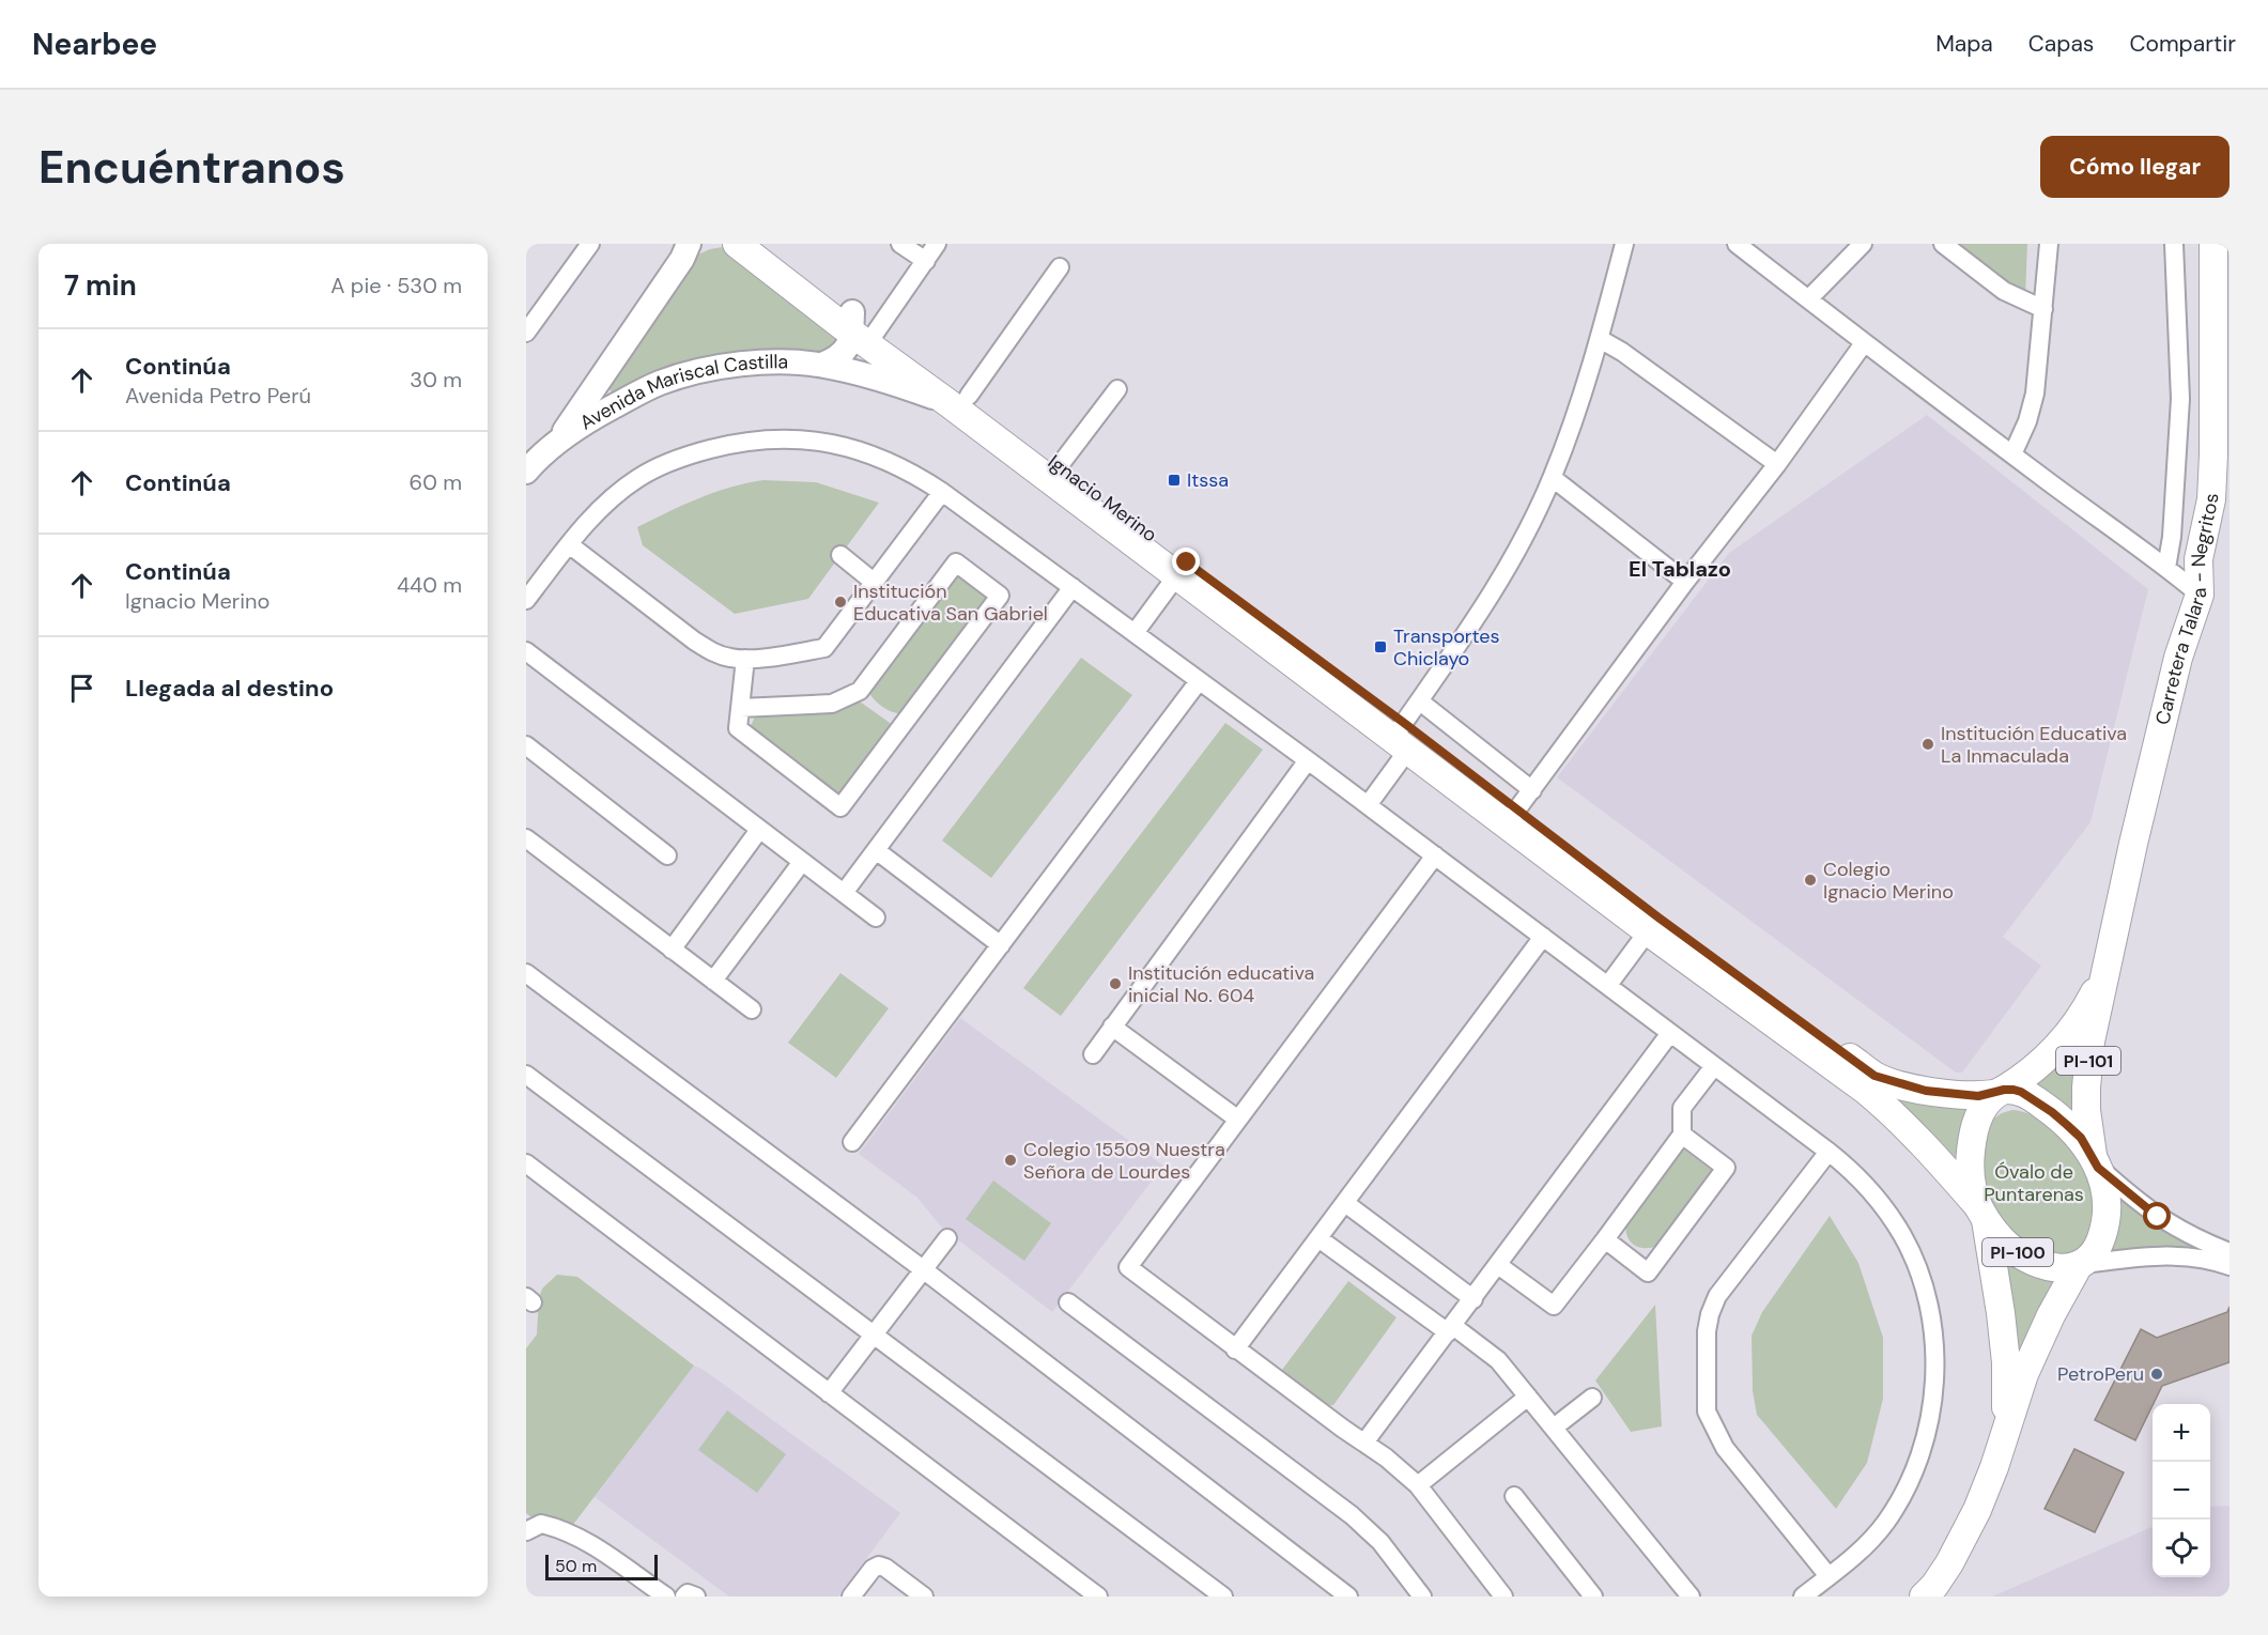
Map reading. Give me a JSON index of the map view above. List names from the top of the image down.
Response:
{
  "streets": {
    "main road": [
      "Avenida Mariscal Castilla",
      "Ignacio Merino",
      "Carretera Talara - Negritos",
      "PI-101",
      "PI-100"
    ]
  },
  "crossings": [
    ["Avenida Mariscal Castilla", "Ignacio Merino"],
    ["Avenida Mariscal Castilla", "PI-100"],
    ["Ignacio Merino", "PI-100"],
    ["Carretera Talara - Negritos", "PI-101"],
    ["PI-101", "PI-100"]
  ],
  "districts": ["El Tablazo"],
  "parks": ["Óvalo de Puntarenas"],
  "places": {
    "transit": ["Itssa", "Transportes Chiclayo"],
    "other": [
      "Institución Educativa San Gabriel",
      "Institución Educativa La Inmaculada",
      "Colegio Ignacio Merino",
      "Institución educativa inicial No. 604",
      "Colegio 15509 Nuestra Señora de Lourdes",
      "PetroPeru"
    ]
  },
  "scale_bar": "50 m",
  "page": {
    "header": "Nearbee",
    "nav": ["Mapa", "Capas", "Compartir"],
    "buttons": "Cómo llegar",
    "title": "Encuéntranos",
    "heading": ["7 min", "A pie · 530 m"],
    "list": [
      ["Continúa", "Avenida Petro Perú", "30 m"],
      ["Continúa", "60 m"],
      ["Continúa", "Ignacio Merino", "440 m"],
      "Llegada al destino"
    ],
    "map_buttons": ["+", "−"],
    "scale": "50 m"
  }
}
